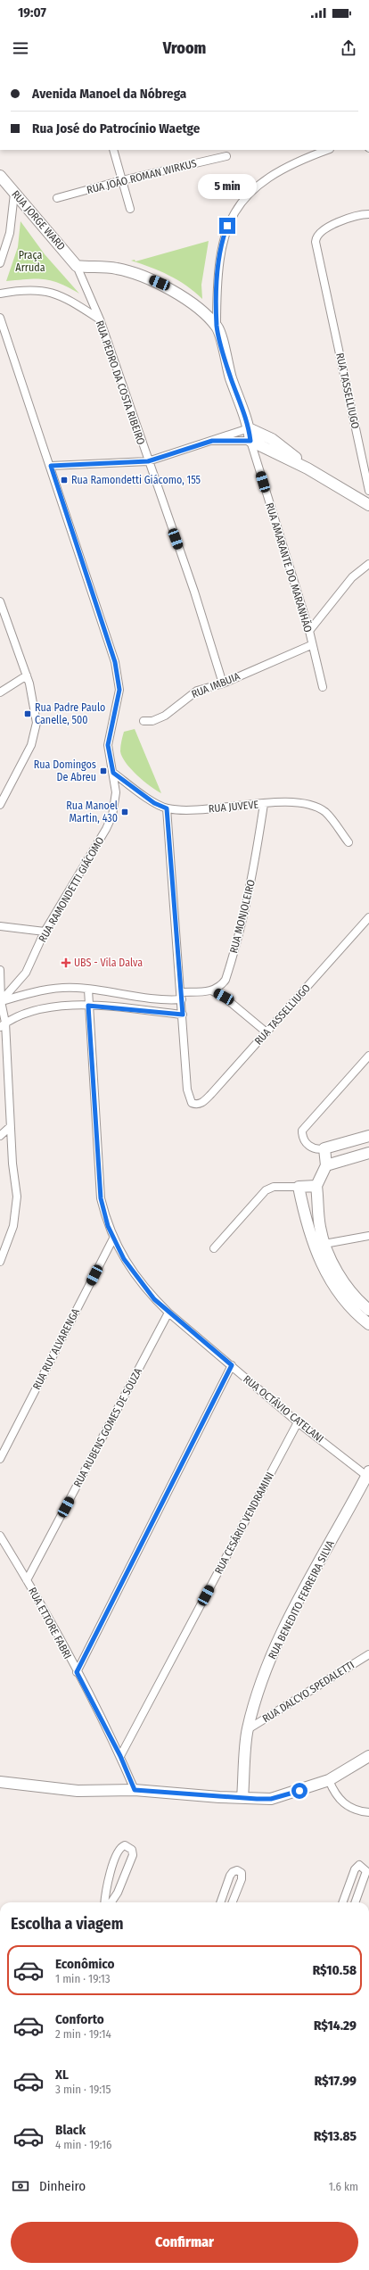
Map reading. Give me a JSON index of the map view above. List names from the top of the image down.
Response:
{
  "streets": {
    "street": [
      "RUA JOÃO ROMAN WIRKUS",
      "RUA JORGE WARD",
      "RUA PEDRO DA COSTA RIBEIRO",
      "RUA TASSELLIUGO",
      "RUA AMARANTE DO MARANHÃO",
      "RUA IMBUIA",
      "RUA JUVEVE",
      "RUA RAMONDETTI GIÁCOMO",
      "RUA MONJOLEIRO",
      "RUA RUY ALVARENGA",
      "RUA OCTÁVIO CATELANI",
      "RUA RUBENS GOMES DE SOUZA",
      "RUA CESÁRIO VENDRAMINI",
      "RUA BENEDITO FERREIRA SILVA",
      "RUA ETTORE FABRI",
      "RUA DALCYO SPEDALETTI"
    ]
  },
  "crossings": [
    ["RUA JORGE WARD", "RUA PEDRO DA COSTA RIBEIRO"],
    ["RUA PEDRO DA COSTA RIBEIRO", "RUA IMBUIA"],
    ["RUA AMARANTE DO MARANHÃO", "RUA IMBUIA"],
    ["RUA JUVEVE", "RUA RAMONDETTI GIÁCOMO"],
    ["RUA JUVEVE", "RUA MONJOLEIRO"],
    ["RUA RUY ALVARENGA", "RUA OCTÁVIO CATELANI"],
    ["RUA OCTÁVIO CATELANI", "RUA RUBENS GOMES DE SOUZA"],
    ["RUA OCTÁVIO CATELANI", "RUA CESÁRIO VENDRAMINI"],
    ["RUA OCTÁVIO CATELANI", "RUA BENEDITO FERREIRA SILVA"],
    ["RUA RUBENS GOMES DE SOUZA", "RUA ETTORE FABRI"],
    ["RUA CESÁRIO VENDRAMINI", "RUA ETTORE FABRI"],
    ["RUA BENEDITO FERREIRA SILVA", "RUA DALCYO SPEDALETTI"]
  ],
  "parks": ["Praça Arruda"],
  "places": {
    "transit": [
      "Rua Ramondetti Giácomo, 155",
      "Rua Padre Paulo Canelle, 500",
      "Rua Domingos De Abreu",
      "Rua Manoel Martin, 430"
    ],
    "health": ["UBS - Vila Dalva"]
  },
  "page": {
    "status": "19:07",
    "header": "Vroom",
    "banner": ["Avenida Manoel da Nóbrega", "Rua José do Patrocínio Waetge"],
    "bubble": "5 min",
    "heading": "Escolha a viagem",
    "list": [
      {
        "name": "Econômico",
        "note": "1 min · 19:13",
        "value": "R$10.58"
      },
      {
        "name": "Conforto",
        "note": "2 min · 19:14",
        "value": "R$14.29"
      },
      {
        "name": "XL",
        "note": "3 min · 19:15",
        "value": "R$17.99"
      },
      {
        "name": "Black",
        "note": "4 min · 19:16",
        "value": "R$13.85"
      }
    ],
    "pay": ["Dinheiro", "1.6 km"],
    "buttons": "Confirmar"
  }
}
